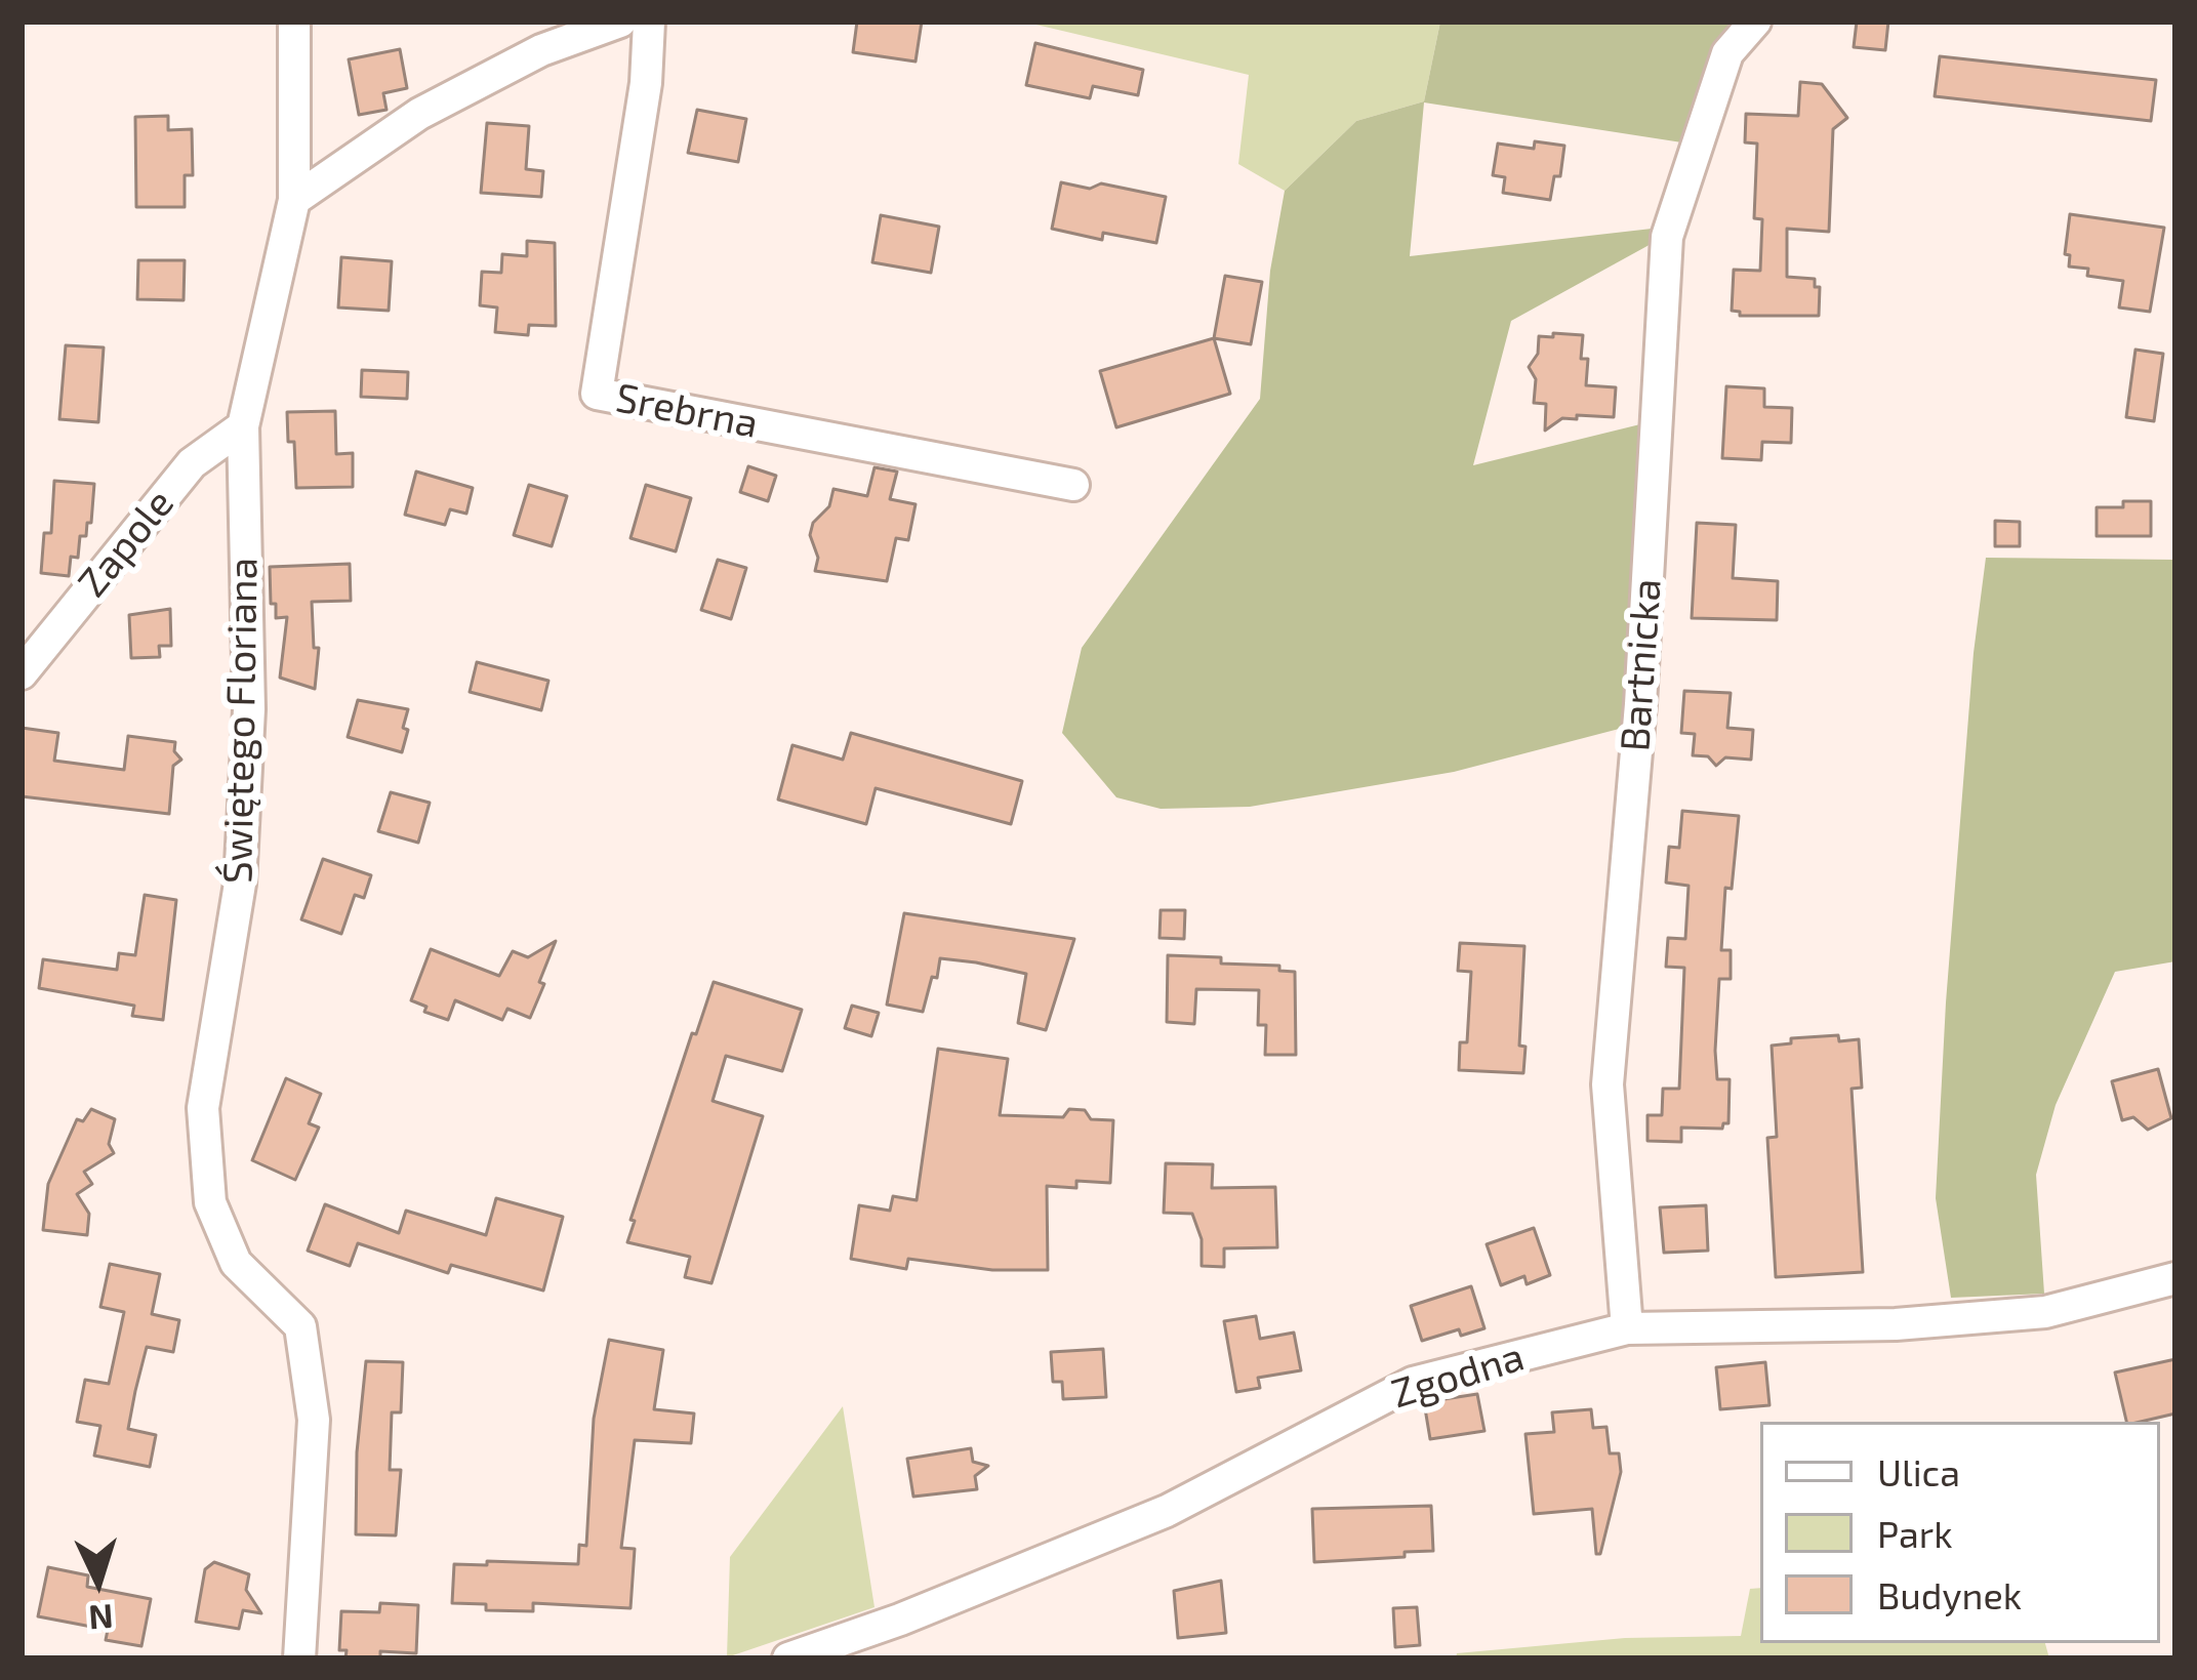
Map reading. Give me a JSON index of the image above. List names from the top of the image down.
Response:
{
  "streets": {
    "street": [
      "Srebrna",
      "Zapole",
      "Bartnicka",
      "Świętego Floriana",
      "Zgodna"
    ]
  },
  "crossings": [
    ["Zapole", "Świętego Floriana"],
    ["Bartnicka", "Zgodna"]
  ],
  "legend": ["Ulica", "Park", "Budynek"],
  "north": "bottom"
}
